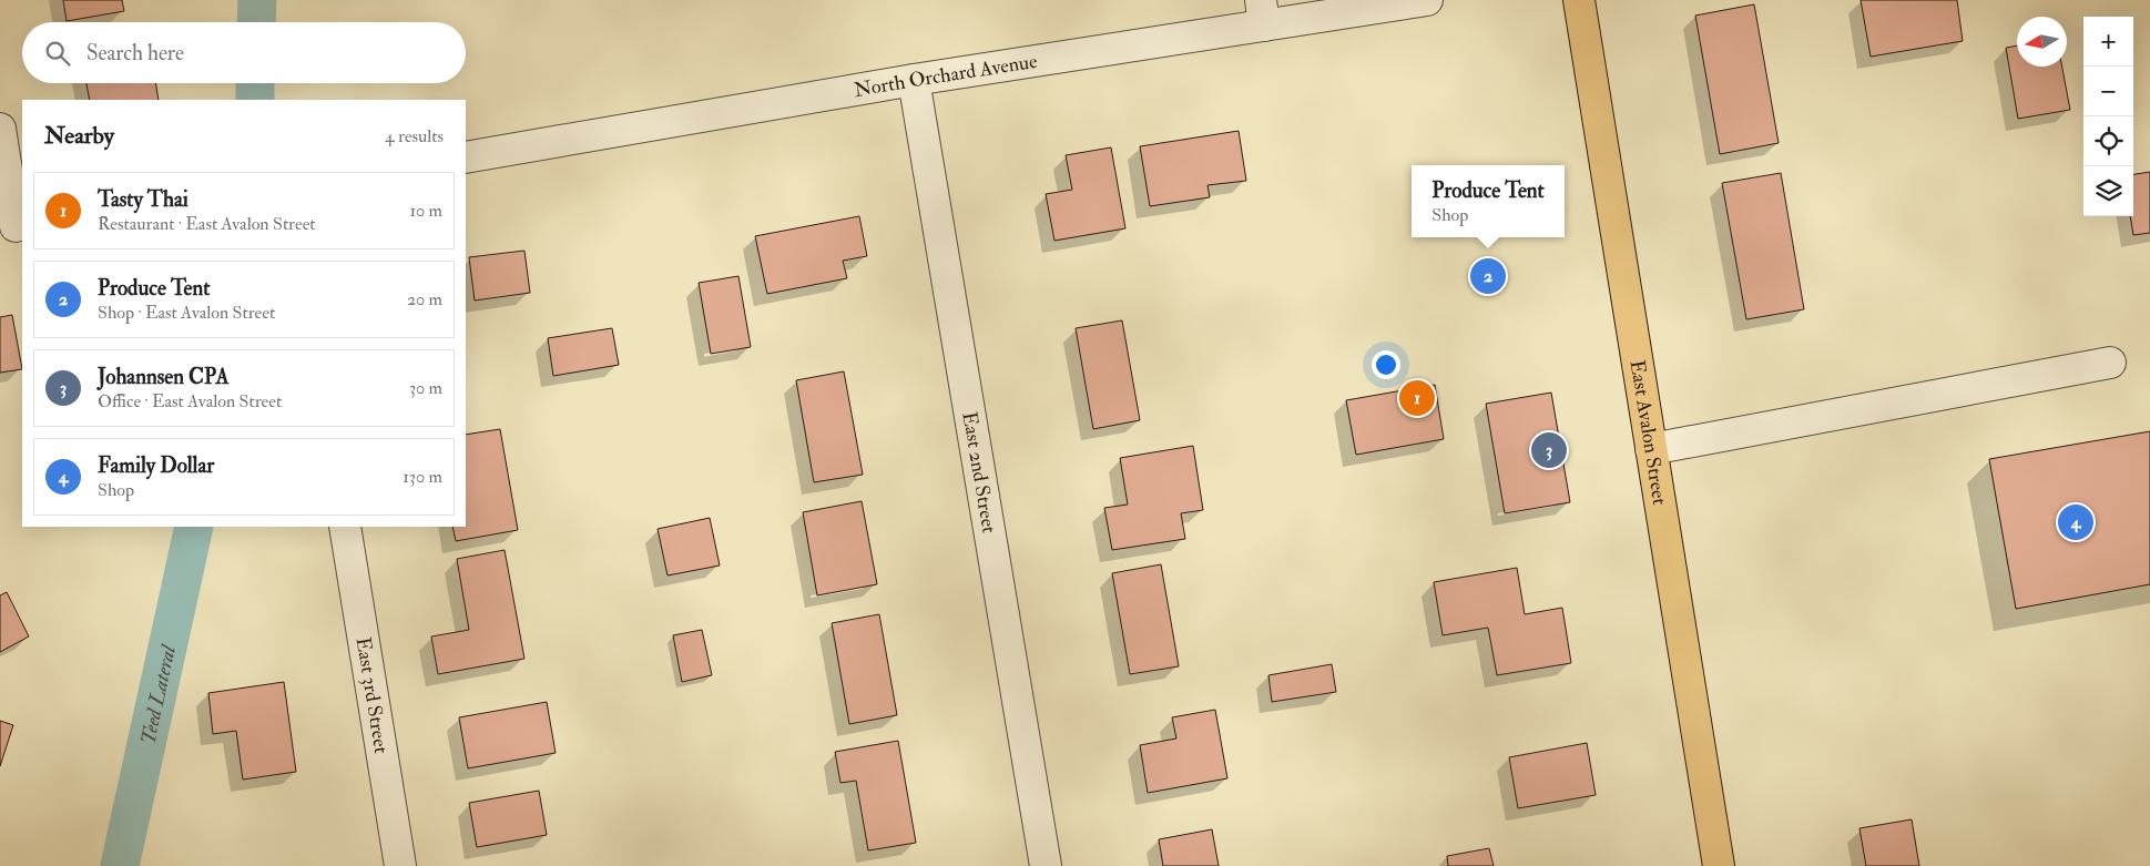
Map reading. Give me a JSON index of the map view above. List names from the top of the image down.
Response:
{
  "streets": {
    "main road": ["East Avalon Street"],
    "street": ["North Orchard Avenue", "East 2nd Street", "East 3rd Street"]
  },
  "crossings": [
    ["North Orchard Avenue", "East 2nd Street"]
  ],
  "water": ["Teed Lateral"],
  "north": "left",
  "page": {
    "map_buttons": ["+", "−"],
    "search": "Search here",
    "heading": ["Nearby", "4 results"],
    "popup": ["Produce Tent", "Shop"],
    "list": [
      {
        "mark": "1",
        "name": "Tasty Thai",
        "note": "Restaurant · East Avalon Street",
        "value": "10 m"
      },
      {
        "mark": "2",
        "name": "Produce Tent",
        "note": "Shop · East Avalon Street",
        "value": "20 m"
      },
      {
        "mark": "3",
        "name": "Johannsen CPA",
        "note": "Office · East Avalon Street",
        "value": "30 m"
      },
      {
        "mark": "4",
        "name": "Family Dollar",
        "note": "Shop",
        "value": "130 m"
      }
    ],
    "pins": [
      "2",
      "1",
      "3",
      "4"
    ]
  }
}
